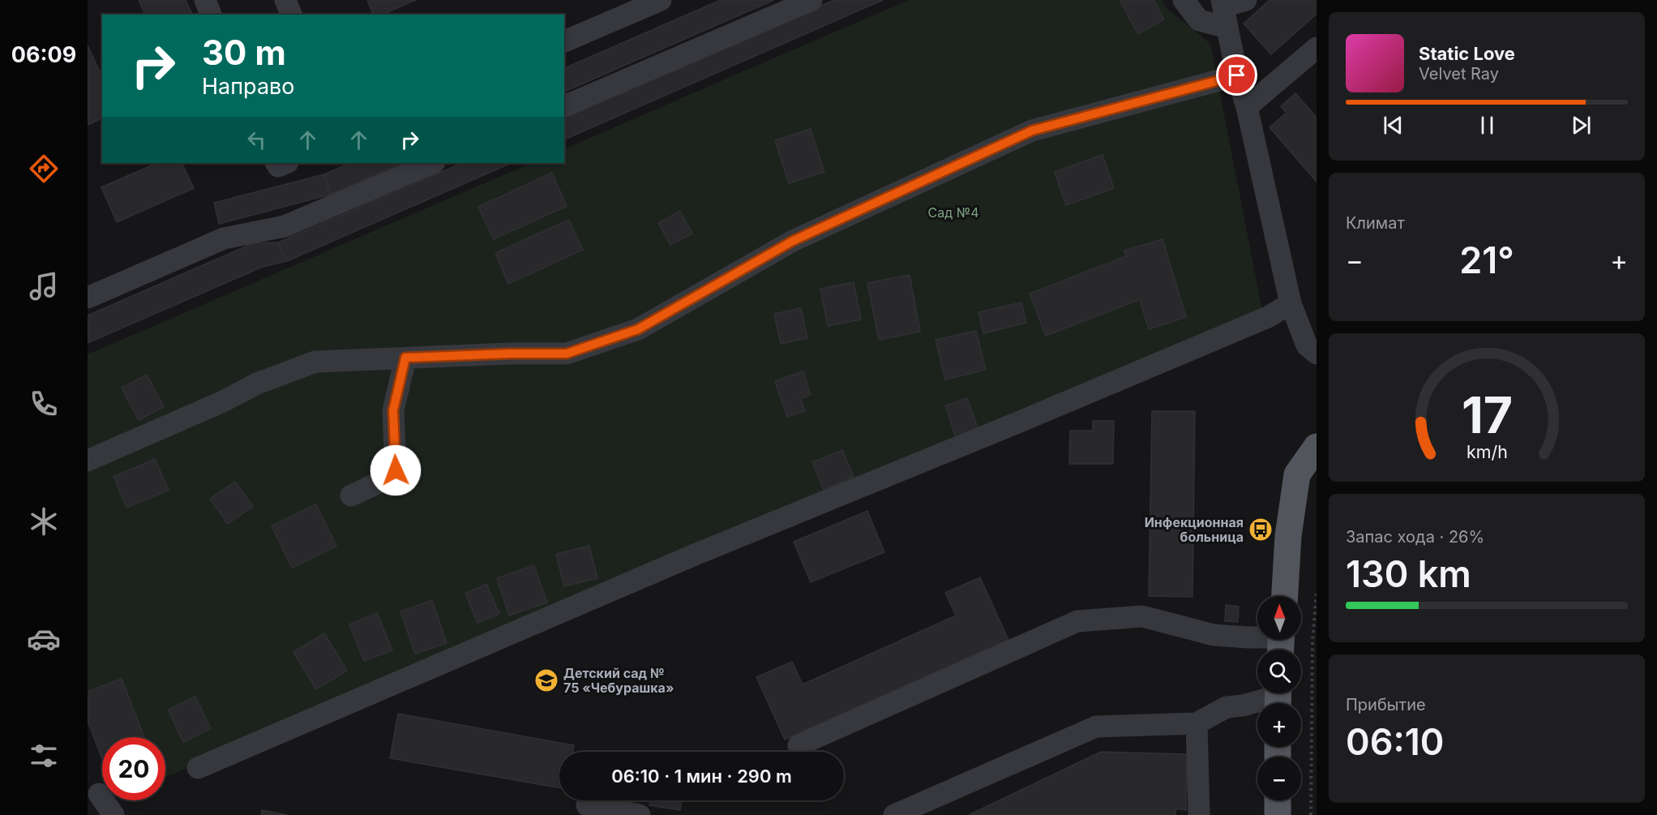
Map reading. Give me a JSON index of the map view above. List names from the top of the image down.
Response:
{
  "parks": ["Сад №4"],
  "places": {
    "bus stop": ["Инфекционная больница"],
    "school or university": ["Детский сад № 75 «Чебурашка»"]
  },
  "north": "top",
  "page": {
    "tabs": "06:09",
    "turn": ["30 m", "Направо"],
    "song": ["Static Love", "Velvet Ray"],
    "tile": [
      "Климат",
      ["Запас хода · 26%", "130 km"],
      ["Прибытие", "06:10"]
    ],
    "heat": ["−", "21°", "+"],
    "map_buttons": ["+", "−"],
    "limit": "20",
    "trip": "06:10 · 1 мин · 290 m",
    "gauge": ["17", "km/h"]
  }
}
